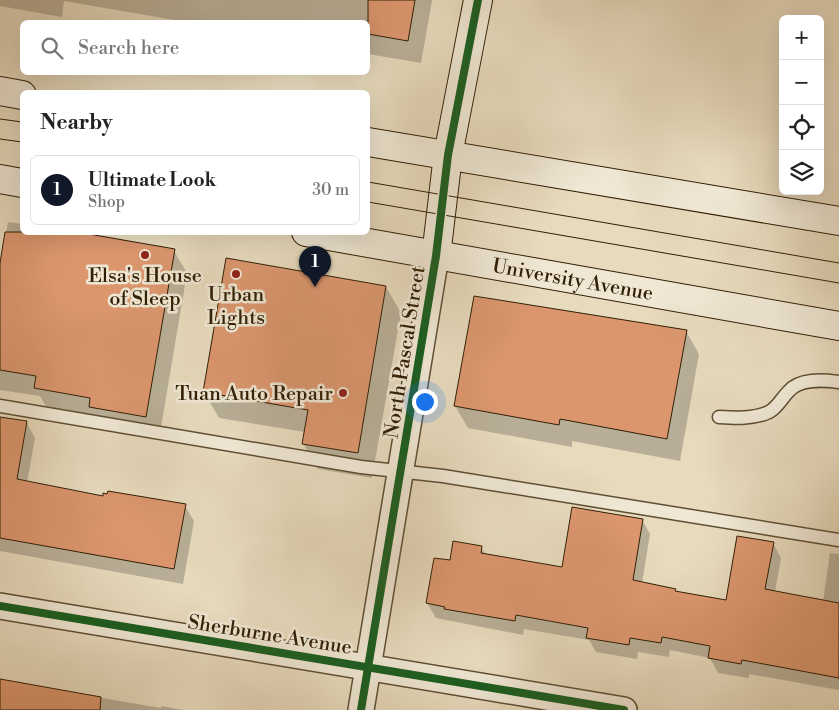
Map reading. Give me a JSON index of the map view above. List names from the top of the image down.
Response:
{
  "streets": {
    "main road": ["University Avenue", "North Pascal Street"],
    "street": ["Sherburne Avenue"]
  },
  "crossings": [
    ["University Avenue", "North Pascal Street"],
    ["North Pascal Street", "Sherburne Avenue"]
  ],
  "places": ["Elsa's House of Sleep", "Urban Lights", "Tuan Auto Repair"],
  "page": {
    "map_buttons": ["+", "−"],
    "search": "Search here",
    "heading": "Nearby",
    "list": [
      {
        "mark": "1",
        "name": "Ultimate Look",
        "note": "Shop",
        "value": "30 m"
      }
    ],
    "pins": "1"
  }
}
